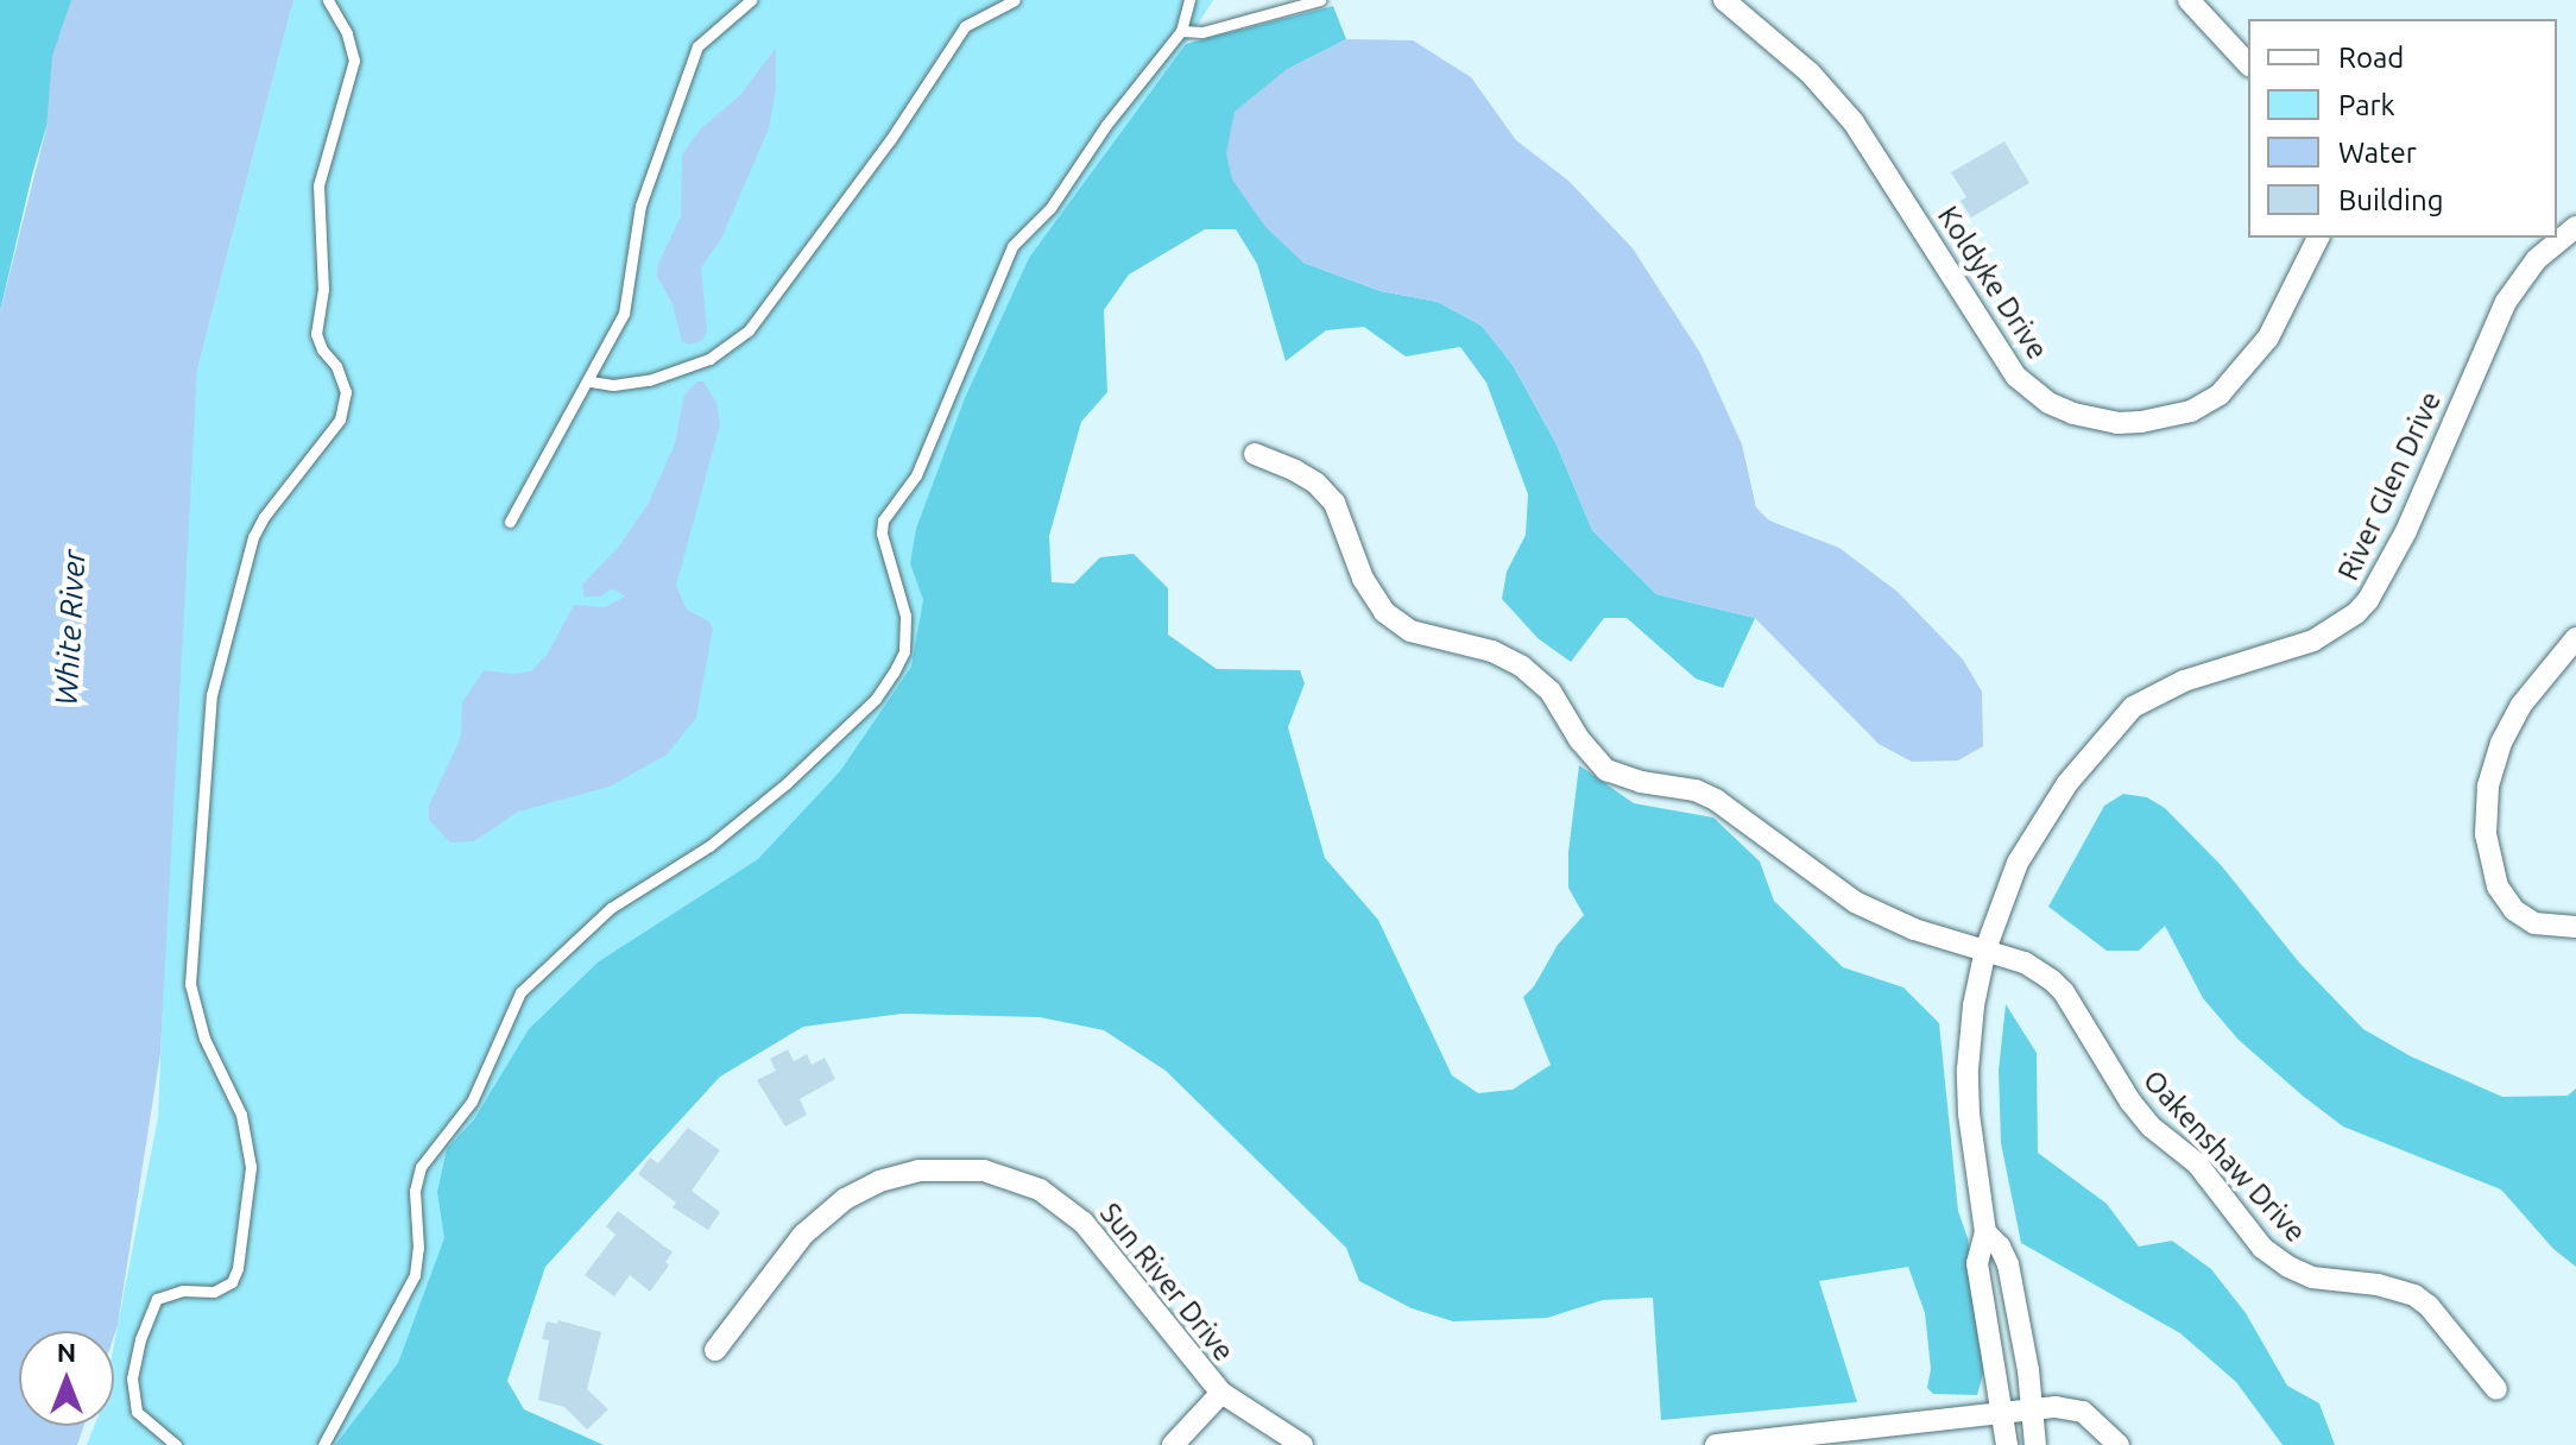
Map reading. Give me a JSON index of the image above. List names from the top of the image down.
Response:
{
  "streets": {
    "street": [
      "Koldyke Drive",
      "River Glen Drive",
      "Oakenshaw Drive",
      "Sun River Drive"
    ]
  },
  "crossings": [
    ["River Glen Drive", "Oakenshaw Drive"]
  ],
  "water": ["White River"],
  "legend": [
    "Road",
    "Park",
    "Water",
    "Building"
  ],
  "north": "top"
}
